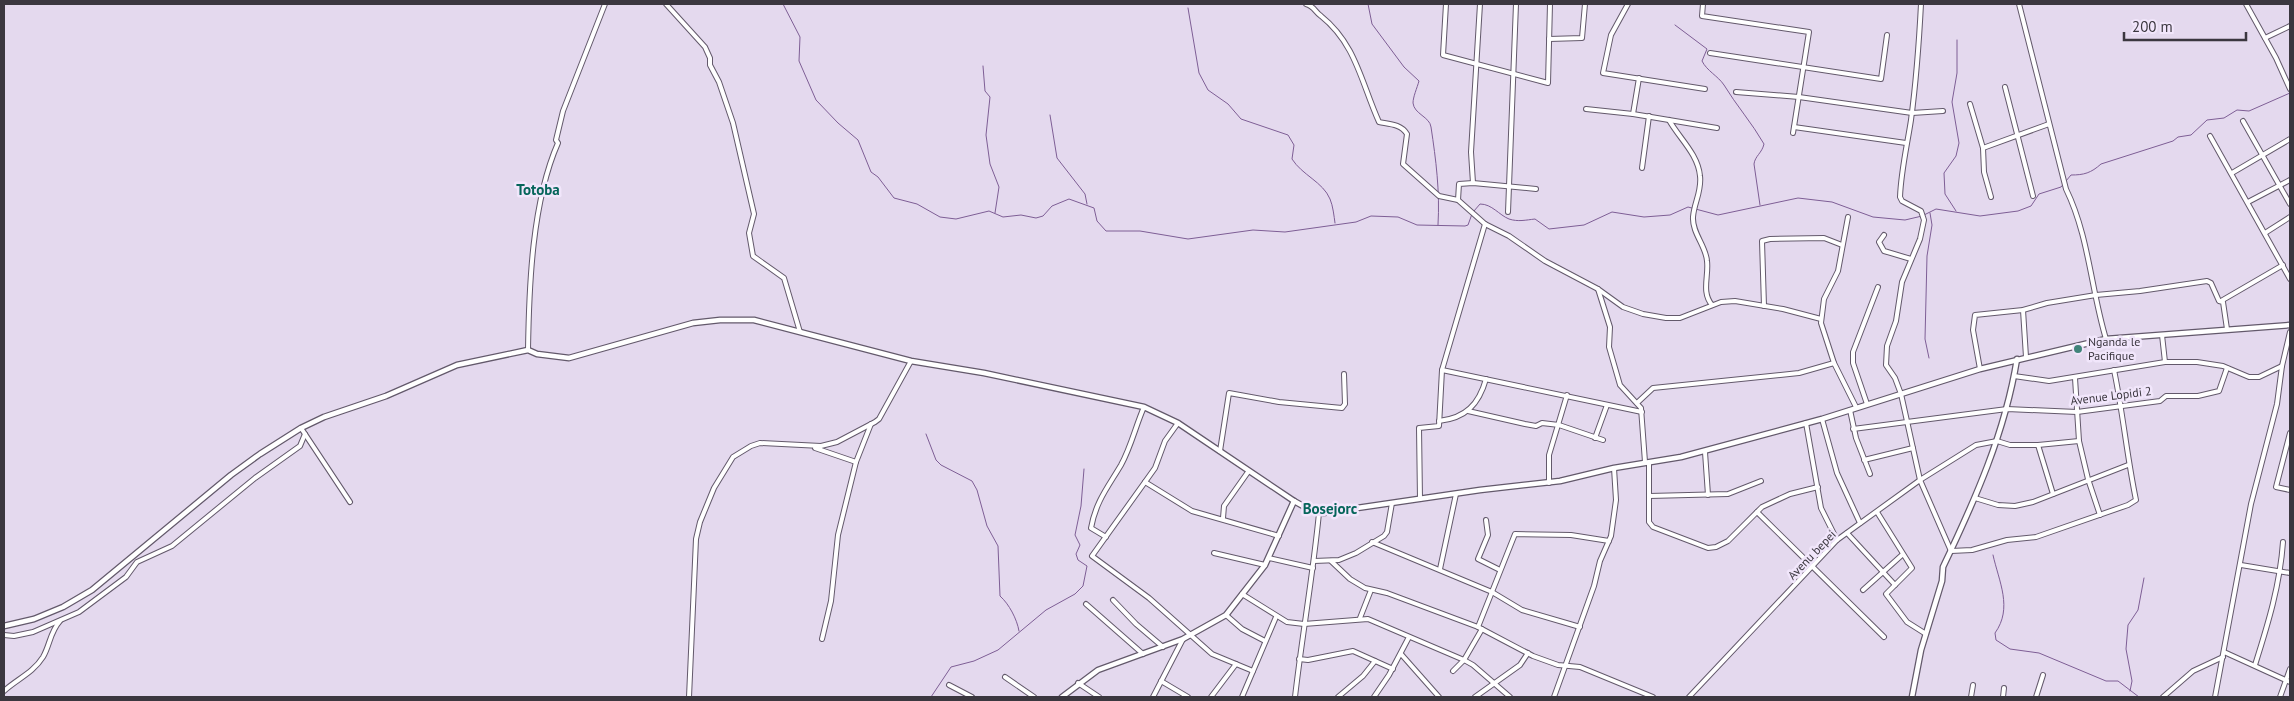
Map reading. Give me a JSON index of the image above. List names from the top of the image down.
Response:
{
  "streets": {
    "street": ["Avenue Lopidi 2", "Avenu bepei"]
  },
  "districts": ["Totoba", "Bosejorc"],
  "places": ["Nganda le Pacifique"],
  "scale_bar": "200 m"
}
